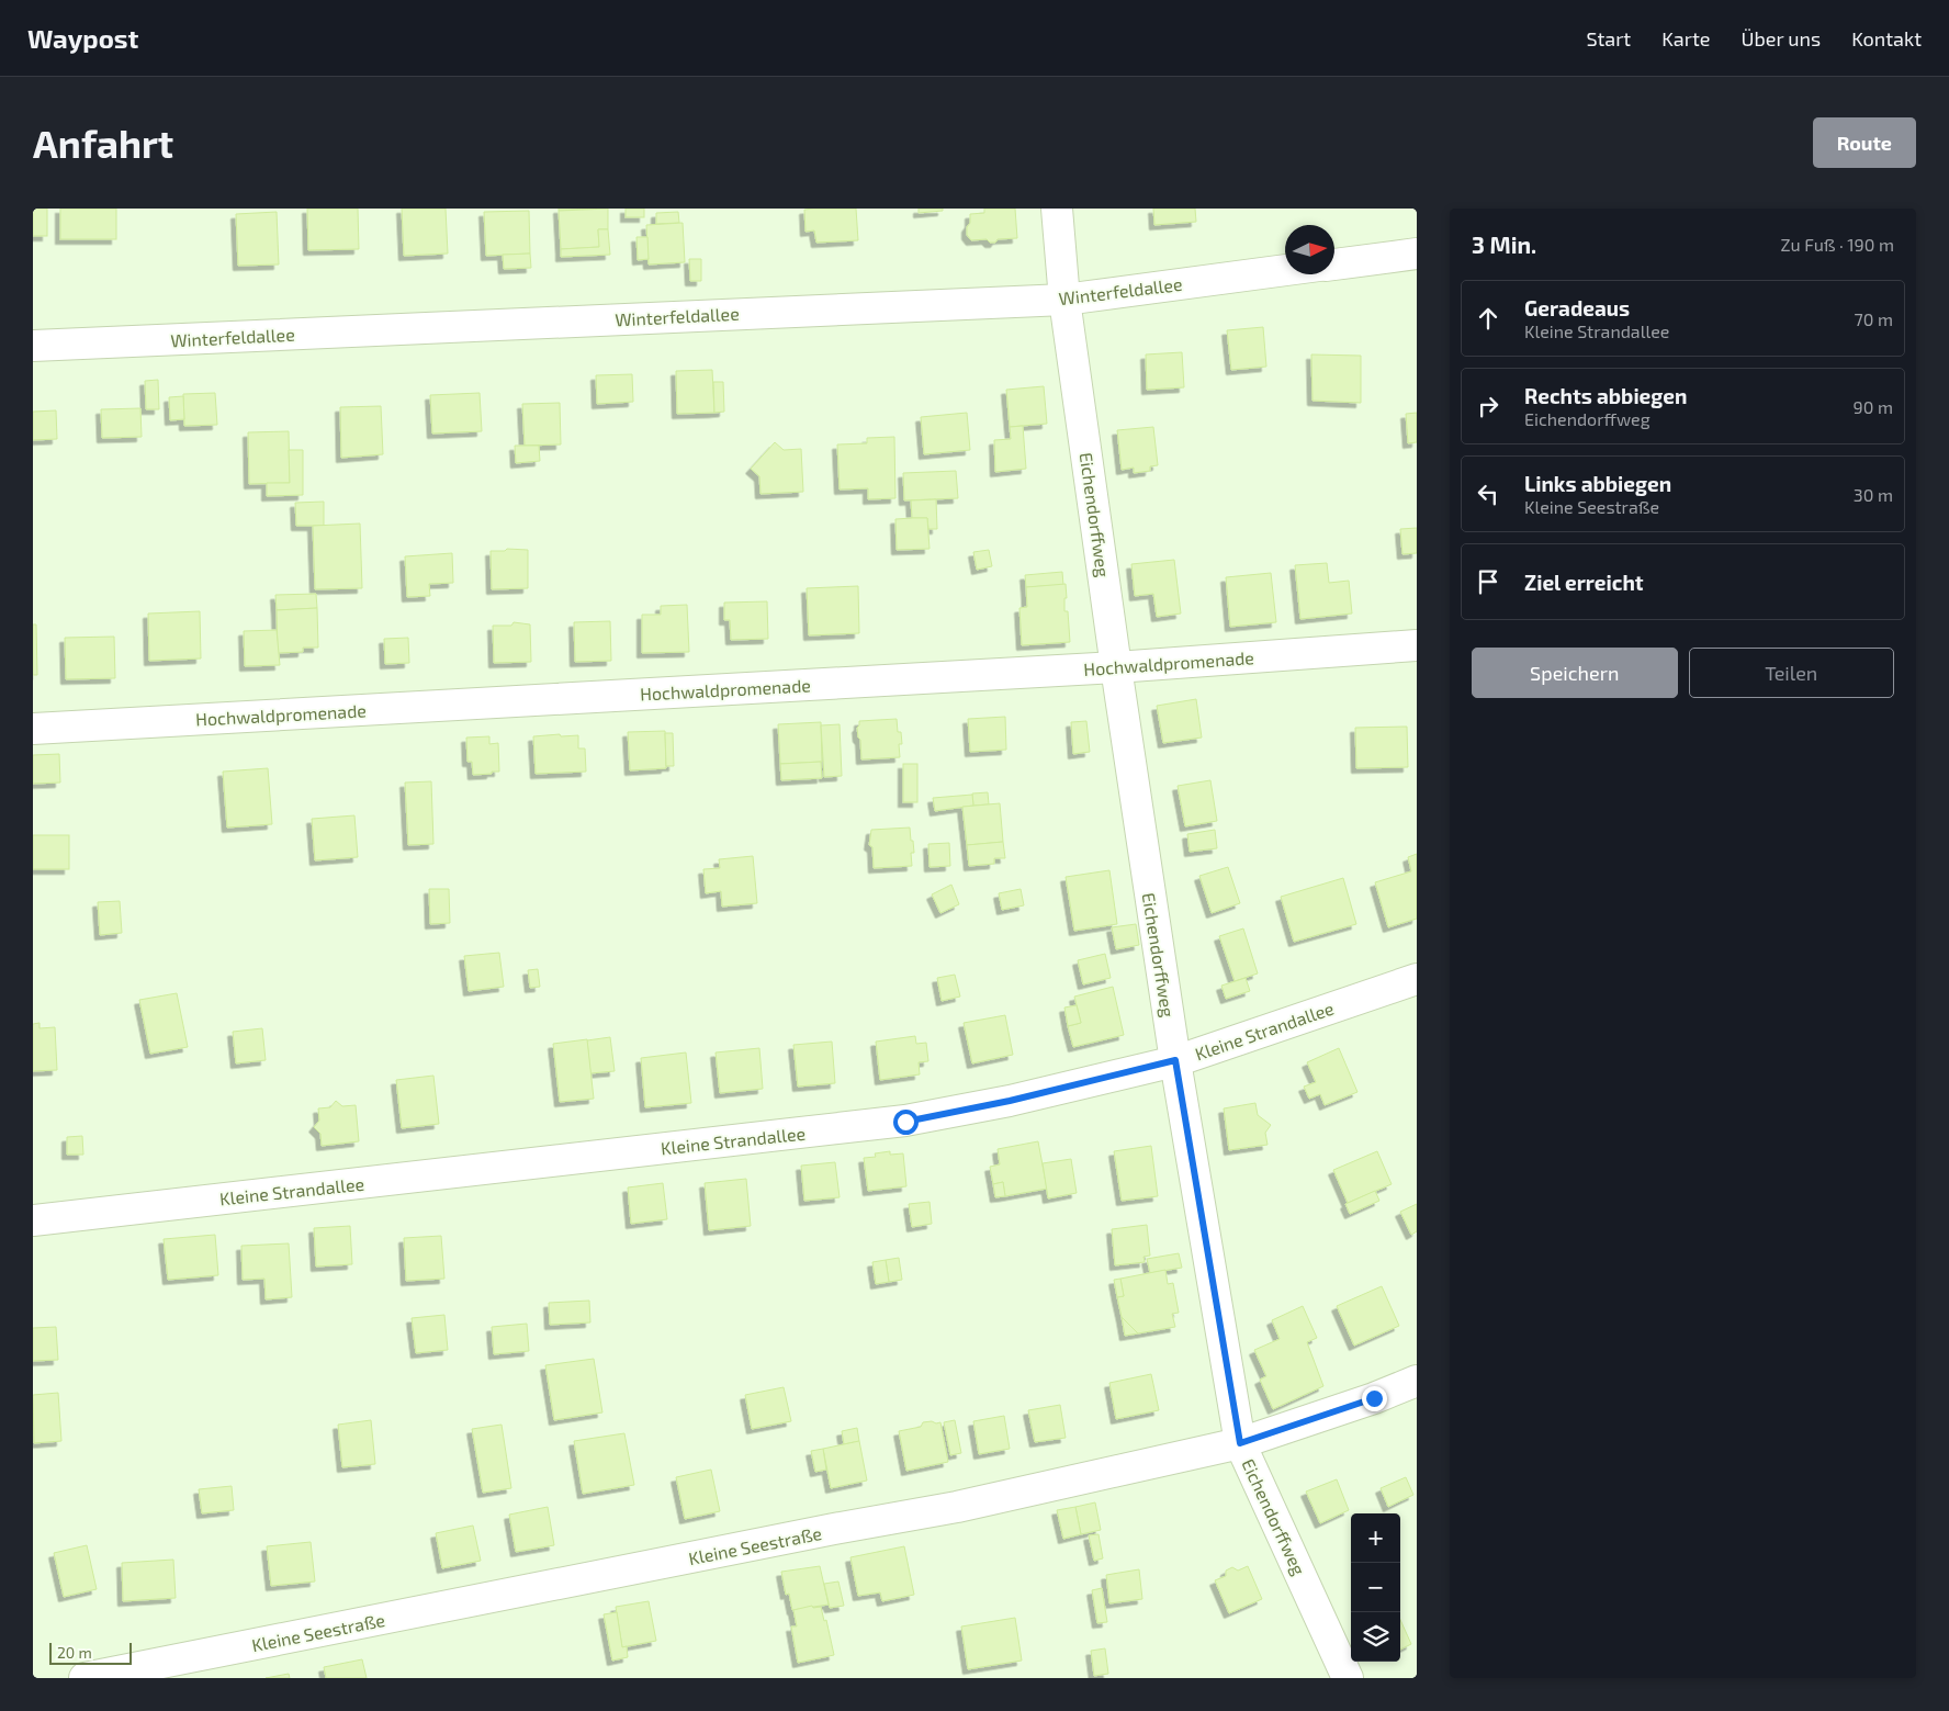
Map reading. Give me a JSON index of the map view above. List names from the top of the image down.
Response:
{
  "streets": {
    "street": [
      "Winterfeldallee",
      "Eichendorffweg",
      "Hochwaldpromenade",
      "Kleine Strandallee",
      "Kleine Seestraße"
    ]
  },
  "crossings": [
    ["Winterfeldallee", "Eichendorffweg"],
    ["Eichendorffweg", "Hochwaldpromenade"],
    ["Eichendorffweg", "Kleine Strandallee"],
    ["Eichendorffweg", "Kleine Seestraße"]
  ],
  "scale_bar": "20 m",
  "north": "right",
  "page": {
    "header": "Waypost",
    "nav": [
      "Start",
      "Karte",
      "Über uns",
      "Kontakt"
    ],
    "buttons": [
      "Route",
      ["Speichern", "Teilen"]
    ],
    "title": "Anfahrt",
    "heading": ["3 Min.", "Zu Fuß · 190 m"],
    "list": [
      ["Geradeaus", "Kleine Strandallee", "70 m"],
      ["Rechts abbiegen", "Eichendorffweg", "90 m"],
      ["Links abbiegen", "Kleine Seestraße", "30 m"],
      "Ziel erreicht"
    ],
    "map_buttons": ["+", "−"],
    "scale": "20 m"
  }
}
